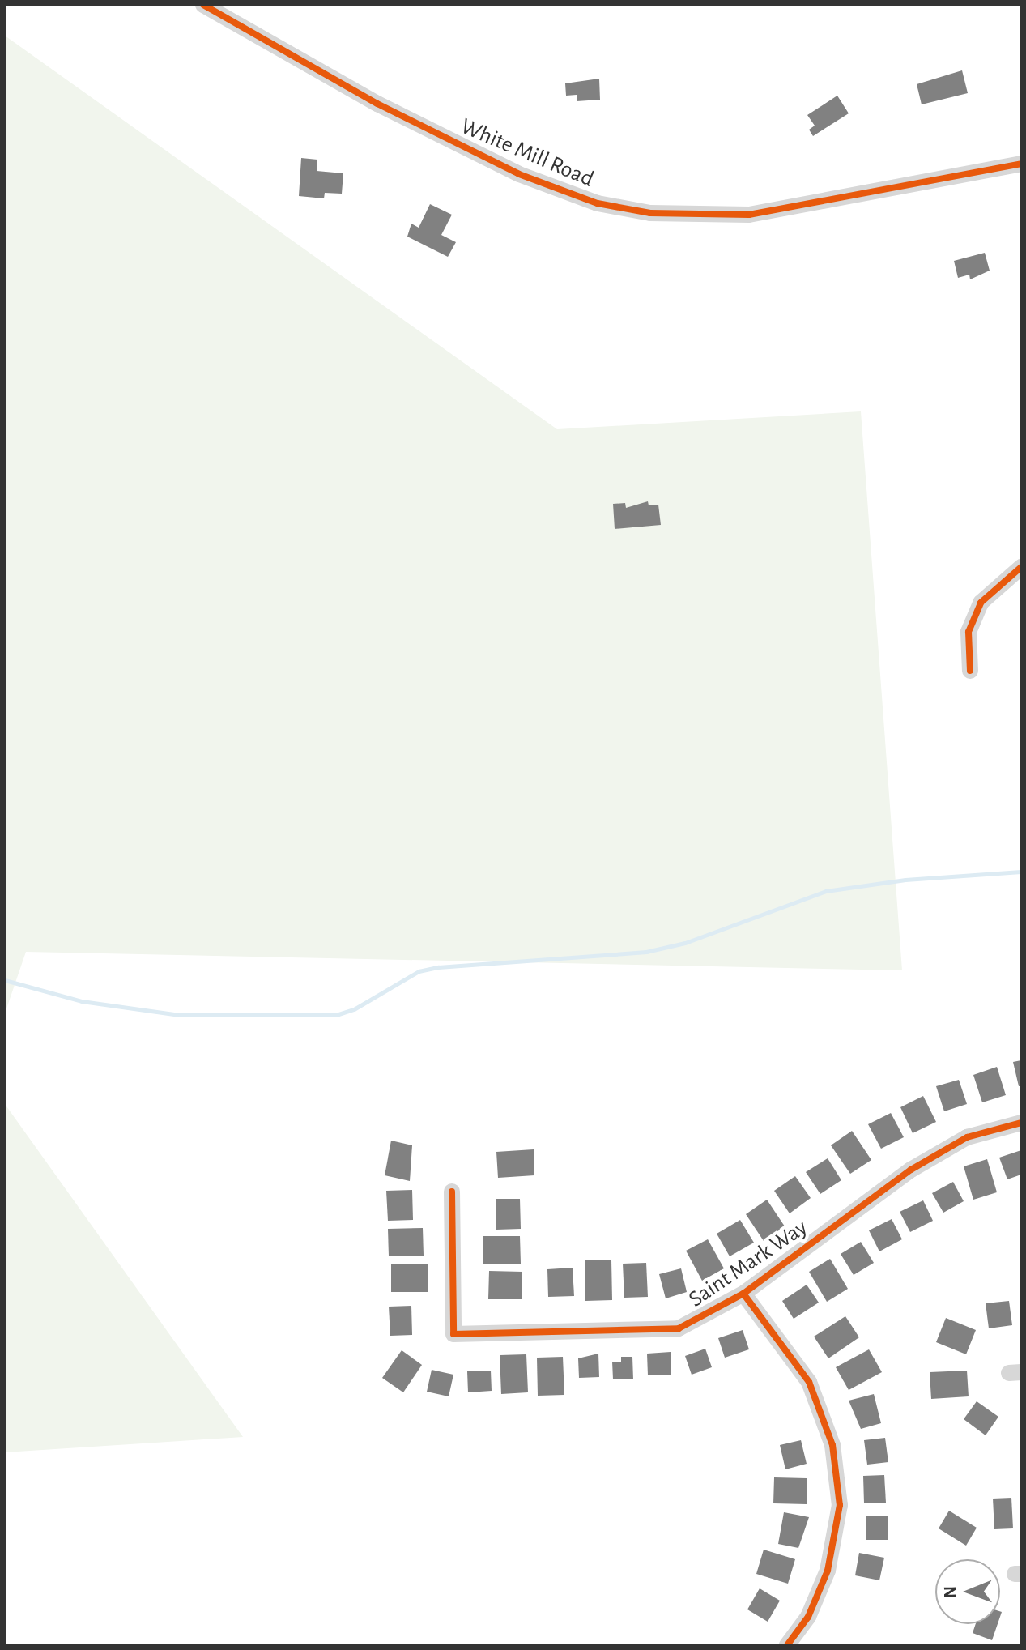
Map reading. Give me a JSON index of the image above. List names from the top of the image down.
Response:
{
  "streets": {
    "street": ["White Mill Road", "Saint Mark Way"]
  },
  "north": "left"
}
